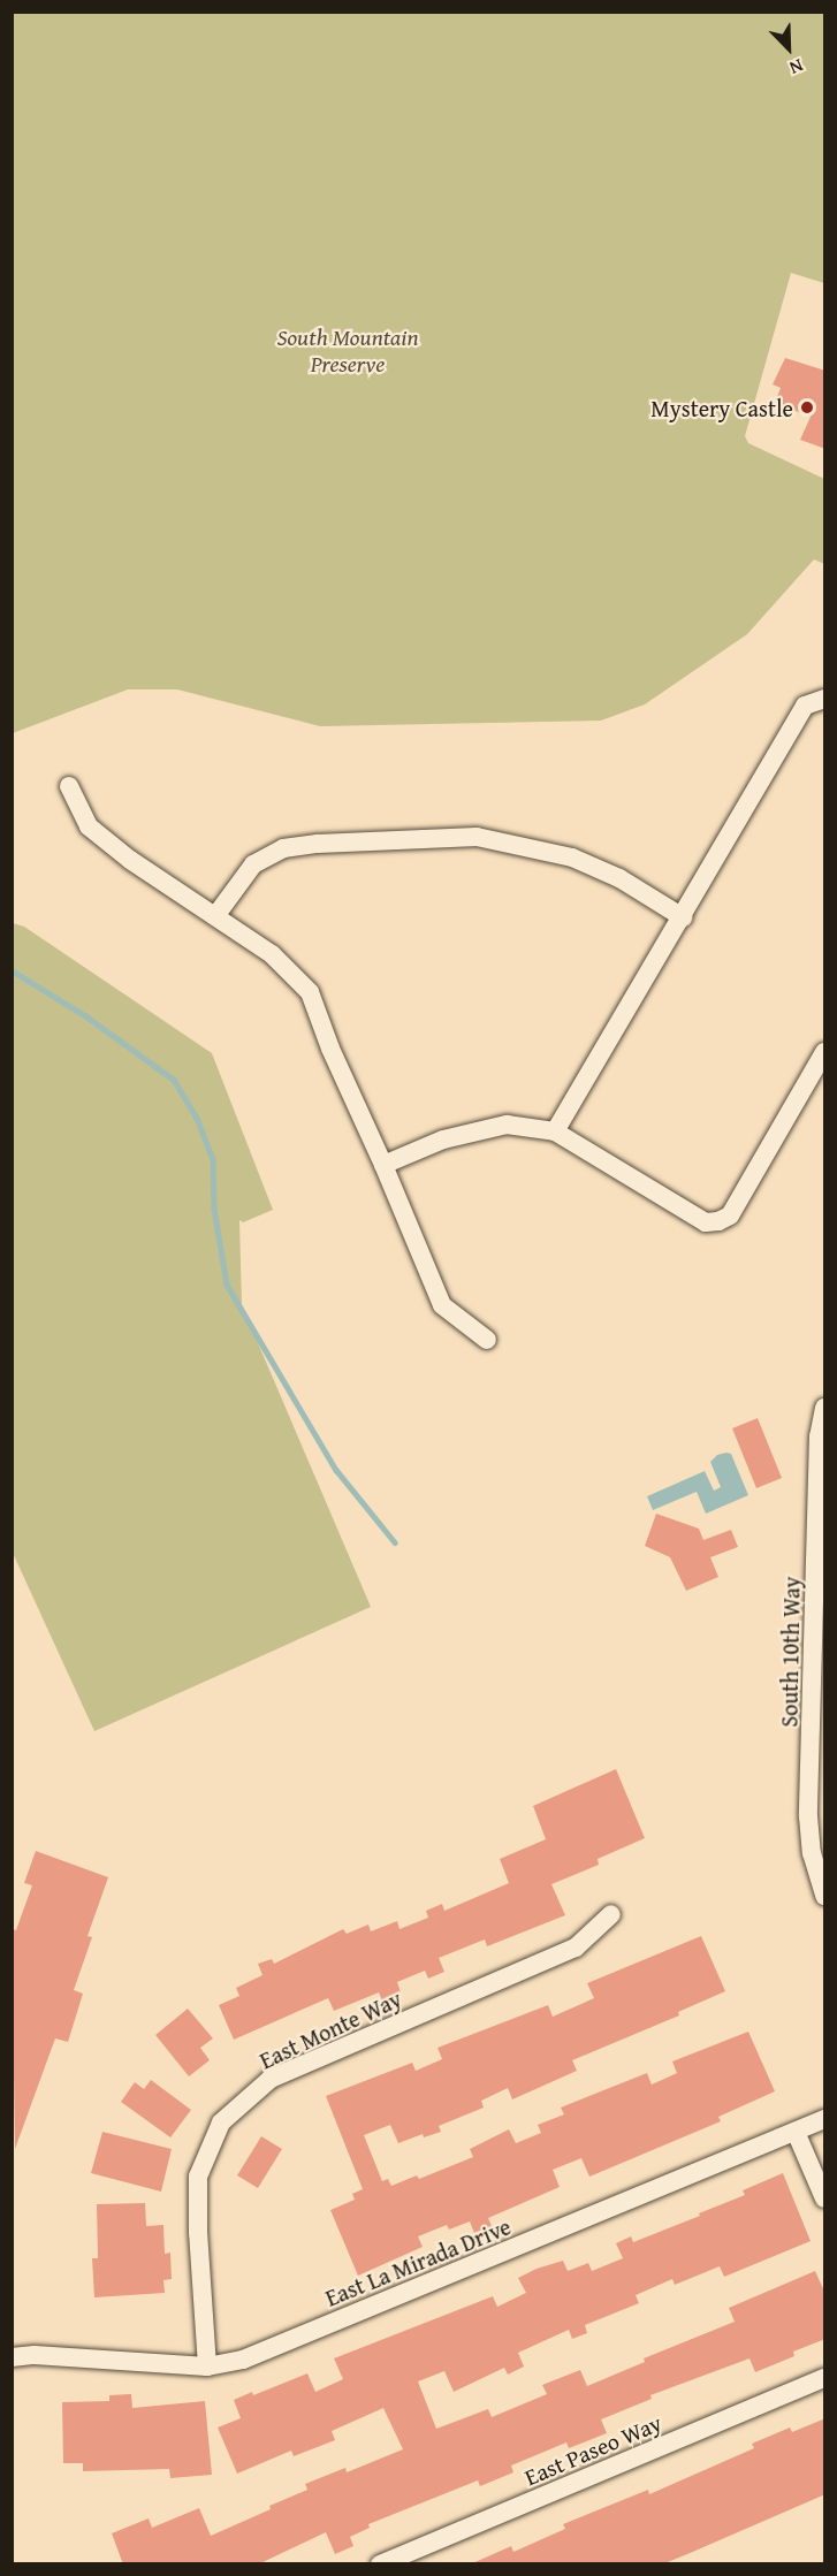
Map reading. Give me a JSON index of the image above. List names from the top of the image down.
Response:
{
  "streets": {
    "street": [
      "South 10th Way",
      "East Monte Way",
      "East La Mirada Drive",
      "East Paseo Way"
    ]
  },
  "crossings": [
    ["East Monte Way", "East La Mirada Drive"]
  ],
  "parks": ["South Mountain Preserve"],
  "places": ["Mystery Castle"],
  "north": "bottom right"
}
